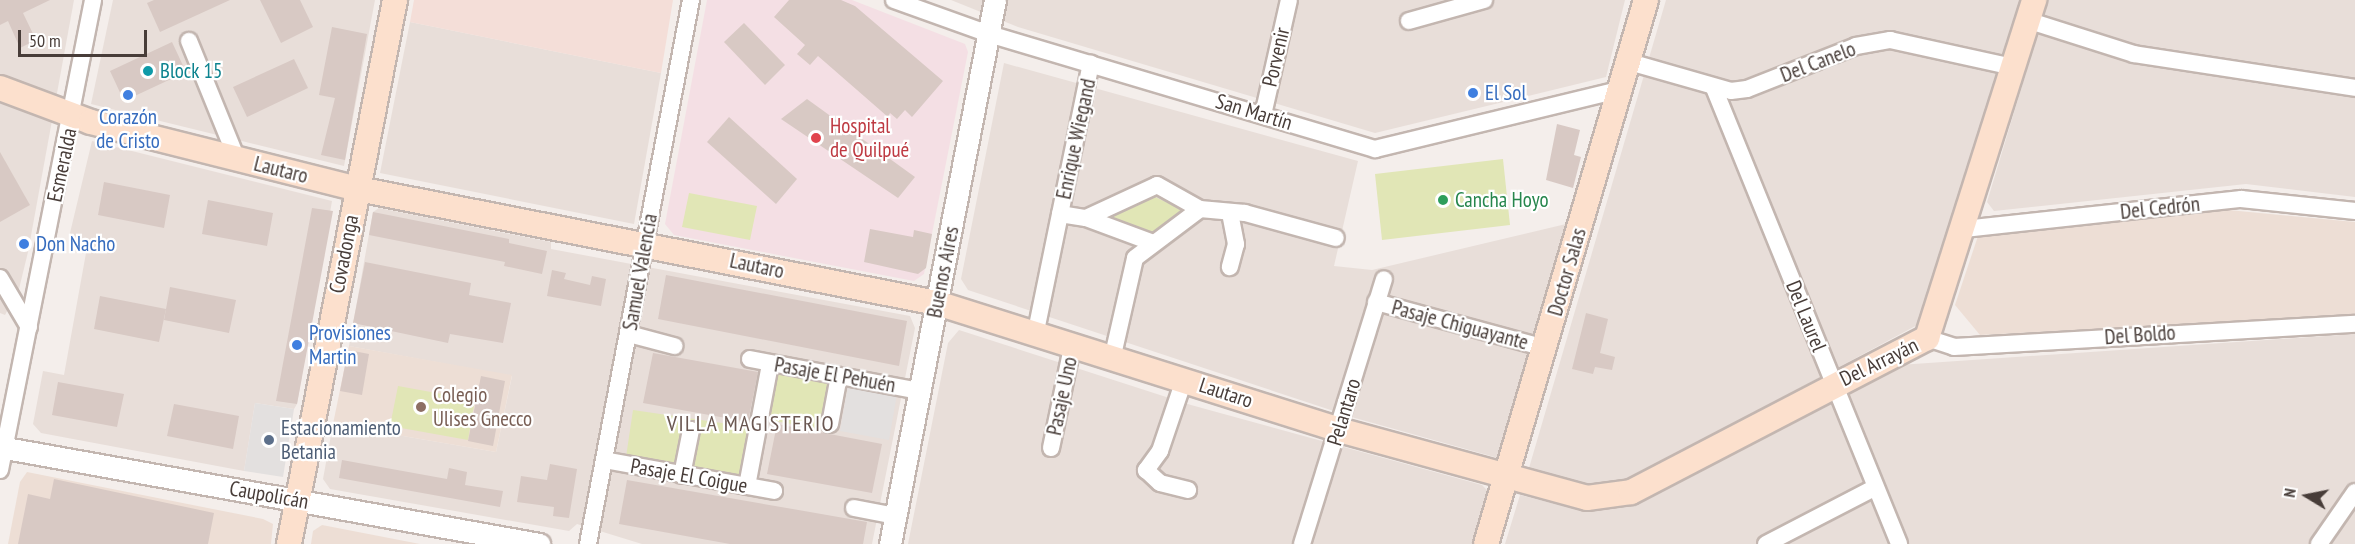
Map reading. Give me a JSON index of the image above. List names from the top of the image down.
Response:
{
  "streets": {
    "main road": [
      "Lautaro",
      "Covadonga",
      "Doctor Salas",
      "Del Arrayán"
    ],
    "street": [
      "Porvenir",
      "Del Canelo",
      "San Martín",
      "Enrique Wiegand",
      "Esmeralda",
      "Del Cedrón",
      "Samuel Valencia",
      "Buenos Aires",
      "Del Laurel",
      "Pasaje Chiguayante",
      "Del Boldo",
      "Pasaje El Pehuén",
      "Pasaje Uno",
      "Pelantaro",
      "Pasaje El Coigue",
      "Caupolicán"
    ]
  },
  "crossings": [
    ["Porvenir", "San Martín"],
    ["Del Canelo", "Doctor Salas"],
    ["Del Canelo", "Del Laurel"],
    ["Del Canelo", "Del Arrayán"],
    ["San Martín", "Enrique Wiegand"],
    ["San Martín", "Buenos Aires"],
    ["San Martín", "Doctor Salas"],
    ["Enrique Wiegand", "Lautaro"],
    ["Esmeralda", "Lautaro"],
    ["Esmeralda", "Caupolicán"],
    ["Lautaro", "Covadonga"],
    ["Lautaro", "Samuel Valencia"],
    ["Lautaro", "Buenos Aires"],
    ["Lautaro", "Doctor Salas"],
    ["Lautaro", "Del Arrayán"],
    ["Lautaro", "Pasaje Uno"],
    ["Lautaro", "Pelantaro"],
    ["Del Cedrón", "Del Arrayán"],
    ["Covadonga", "Caupolicán"],
    ["Samuel Valencia", "Pasaje El Coigue"],
    ["Buenos Aires", "Pasaje El Pehuén"],
    ["Doctor Salas", "Pasaje Chiguayante"],
    ["Doctor Salas", "Del Arrayán"],
    ["Del Laurel", "Del Arrayán"],
    ["Pasaje Chiguayante", "Pelantaro"],
    ["Del Boldo", "Del Arrayán"]
  ],
  "districts": ["VILLA MAGISTERIO"],
  "places": [
    "Block 15",
    "El Sol",
    "Corazón de Cristo",
    "Hospital de Quilpué",
    "Cancha Hoyo",
    "Don Nacho",
    "Provisiones Martin",
    "Colegio Ulises Gnecco",
    "Estacionamiento Betania"
  ],
  "scale_bar": "50 m",
  "north": "left"
}
